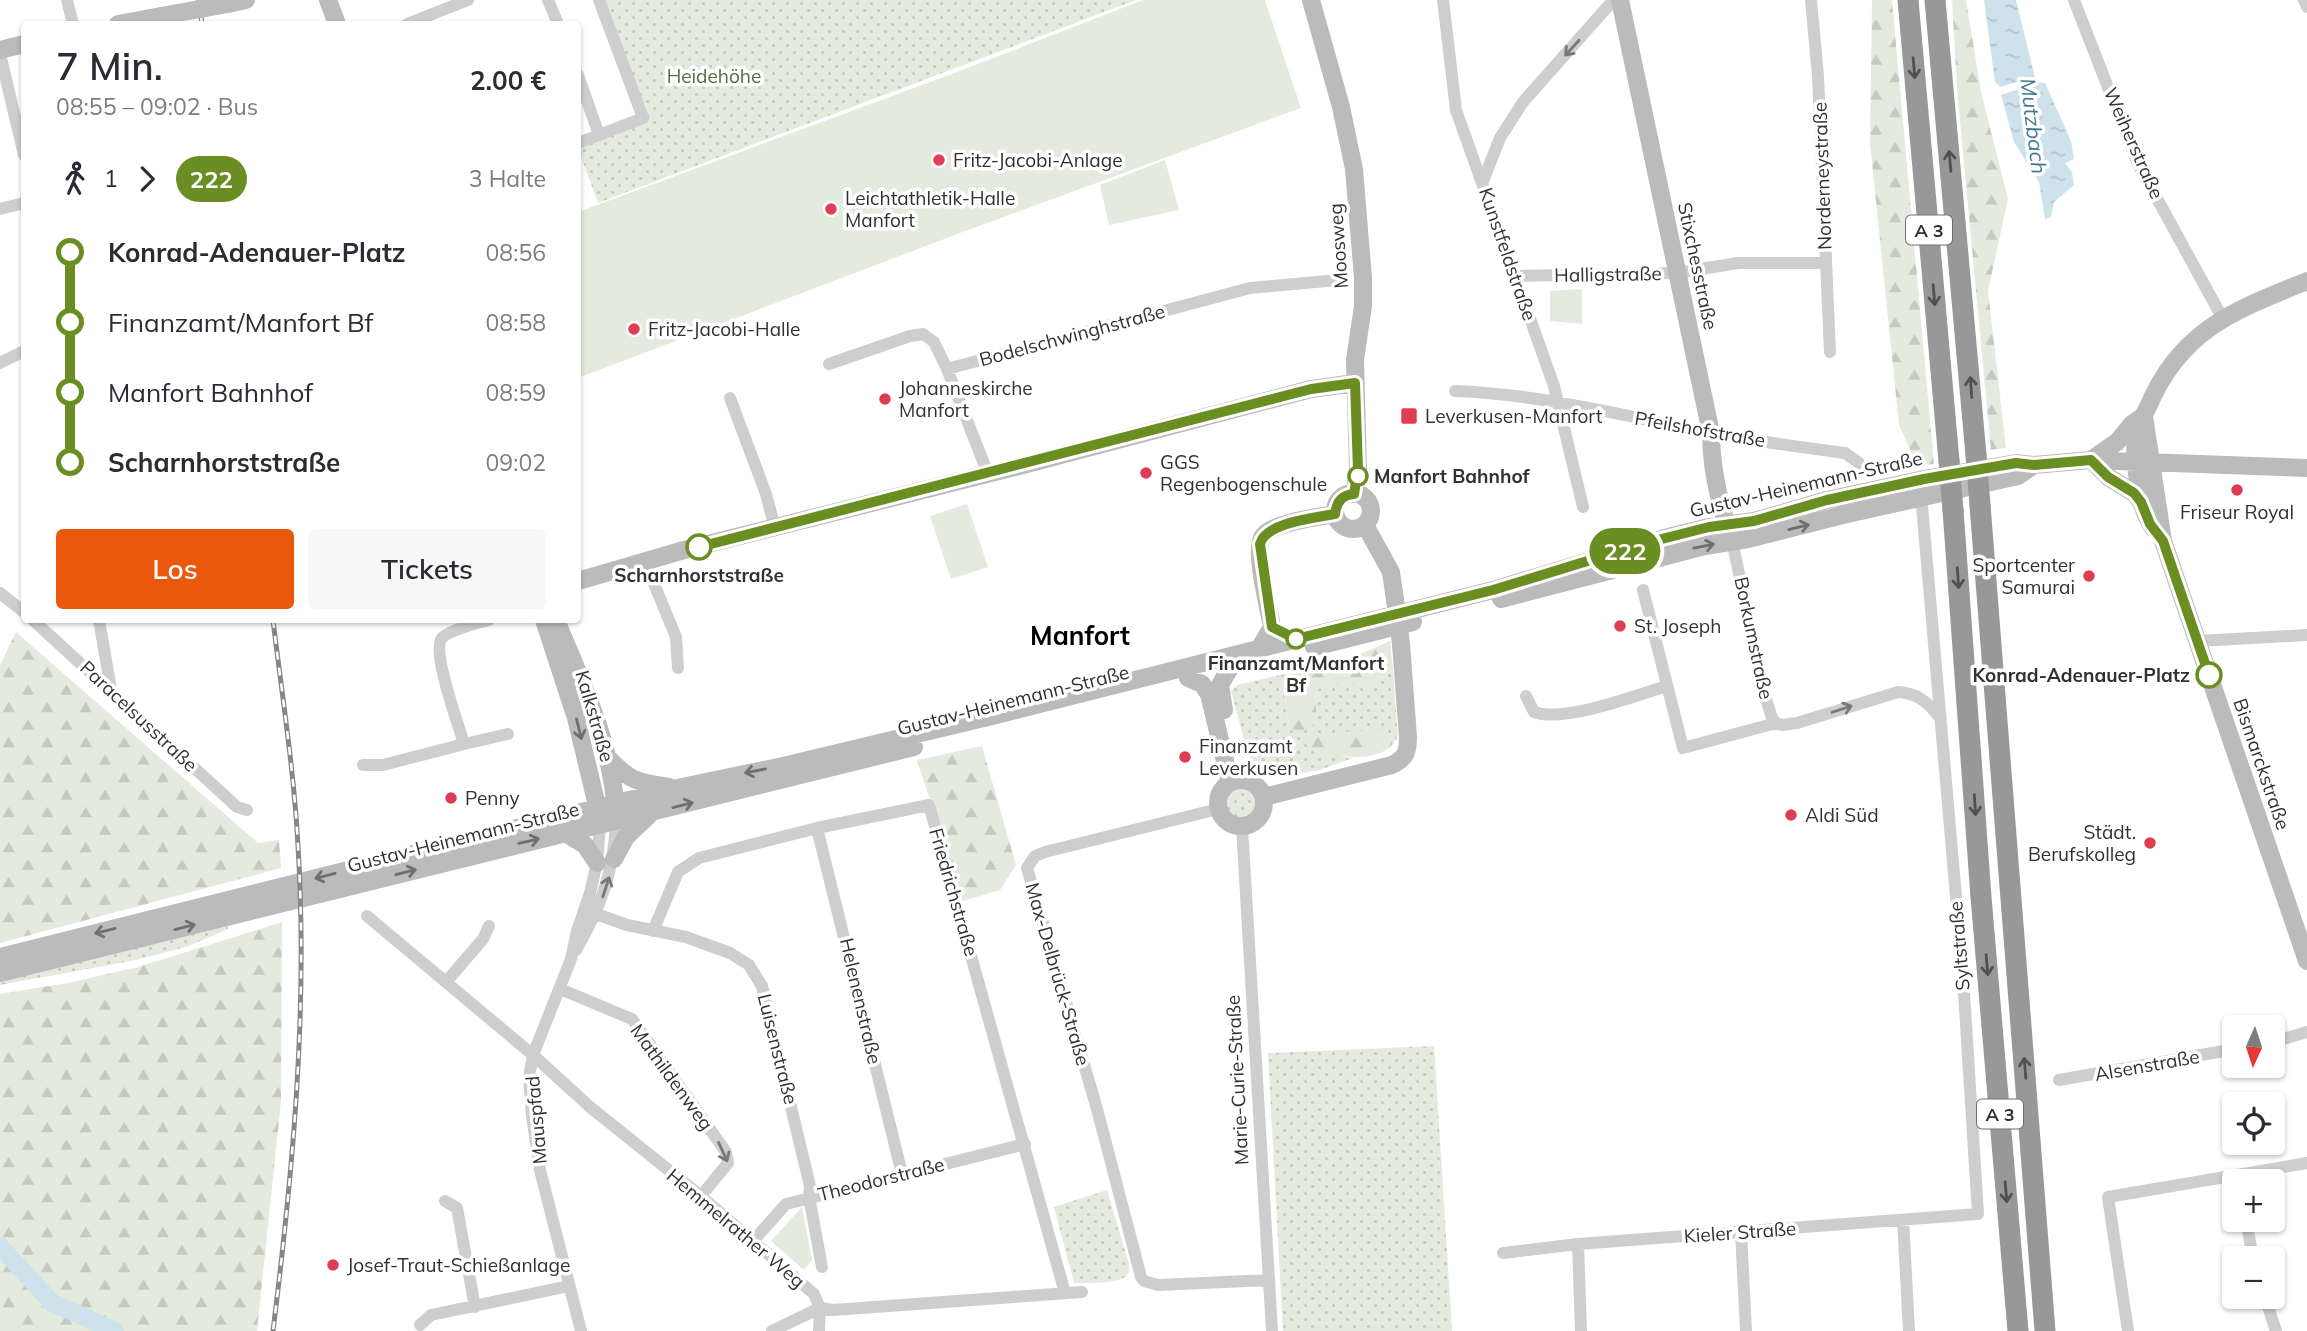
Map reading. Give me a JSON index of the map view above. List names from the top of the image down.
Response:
{
  "streets": {
    "highway": ["A 3"],
    "main road": [
      "Moosweg",
      "Stixchesstraße",
      "Gustav-Heinemann-Straße",
      "Kalkstraße",
      "Bismarckstraße"
    ],
    "street": [
      "Weiherstraße",
      "Norderneystraße",
      "Kunstfeldstraße",
      "Halligstraße",
      "Bodelschwinghstraße",
      "Pfeilshofstraße",
      "Borkumstraße",
      "Paracelsusstraße",
      "Friedrichstraße",
      "Syltstraße",
      "Max-Delbrück-Straße",
      "Helenenstraße",
      "Luisenstraße",
      "Alsenstraße",
      "Mathildenweg",
      "Marie-Curie-Straße",
      "Mauspfad",
      "Theodorstraße",
      "Hemmelrather Weg",
      "Kieler Straße"
    ]
  },
  "crossings": [
    ["Norderneystraße", "Halligstraße"],
    ["Kunstfeldstraße", "Stixchesstraße"],
    ["Kunstfeldstraße", "Halligstraße"],
    ["Kunstfeldstraße", "Pfeilshofstraße"],
    ["Stixchesstraße", "Halligstraße"],
    ["Stixchesstraße", "Pfeilshofstraße"],
    ["Stixchesstraße", "Gustav-Heinemann-Straße"],
    ["Stixchesstraße", "Borkumstraße"],
    ["Gustav-Heinemann-Straße", "Borkumstraße"],
    ["Gustav-Heinemann-Straße", "Kalkstraße"],
    ["Gustav-Heinemann-Straße", "Bismarckstraße"],
    ["Gustav-Heinemann-Straße", "Syltstraße"],
    ["Gustav-Heinemann-Straße", "Mauspfad"],
    ["Kalkstraße", "Mauspfad"],
    ["Friedrichstraße", "Helenenstraße"],
    ["Friedrichstraße", "Luisenstraße"],
    ["Friedrichstraße", "Theodorstraße"],
    ["Syltstraße", "Kieler Straße"],
    ["Max-Delbrück-Straße", "Marie-Curie-Straße"],
    ["Helenenstraße", "Theodorstraße"],
    ["Luisenstraße", "Mauspfad"],
    ["Luisenstraße", "Theodorstraße"],
    ["Mathildenweg", "Mauspfad"],
    ["Mathildenweg", "Hemmelrather Weg"],
    ["Mauspfad", "Hemmelrather Weg"],
    ["Theodorstraße", "Hemmelrather Weg"]
  ],
  "one_way": ["Borkumstraße", "Mathildenweg"],
  "districts": ["Manfort"],
  "water": ["Mutzbach"],
  "parks": ["Heidehöhe"],
  "places": {
    "other": [
      "Fritz-Jacobi-Anlage",
      "Leichtathletik-Halle Manfort",
      "Fritz-Jacobi-Halle",
      "Johanneskirche Manfort",
      "GGS Regenbogenschule",
      "Manfort Bahnhof",
      "Friseur Royal",
      "Scharnhorststraße",
      "Sportcenter Samurai",
      "St. Joseph",
      "Finanzamt/Manfort Bf",
      "Konrad-Adenauer-Platz",
      "Finanzamt Leverkusen",
      "Penny",
      "Aldi Süd",
      "Städt. Berufskolleg",
      "Josef-Traut-Schießanlage"
    ],
    "transit": ["Leverkusen-Manfort"]
  },
  "lines": ["bus line 222"],
  "north": "bottom",
  "page": {
    "on_map": "222",
    "heading": ["7 Min.", "08:55 – 09:02 · Bus", "2.00 €"],
    "legs": ["1", "222", "3 Halte"],
    "list": [
      {
        "name": "Konrad-Adenauer-Platz",
        "value": "08:56"
      },
      {
        "name": "Finanzamt/Manfort Bf",
        "value": "08:58"
      },
      {
        "name": "Manfort Bahnhof",
        "value": "08:59"
      },
      {
        "name": "Scharnhorststraße",
        "value": "09:02"
      }
    ],
    "buttons": ["Los", "Tickets"],
    "map_buttons": ["+", "−"]
  }
}
